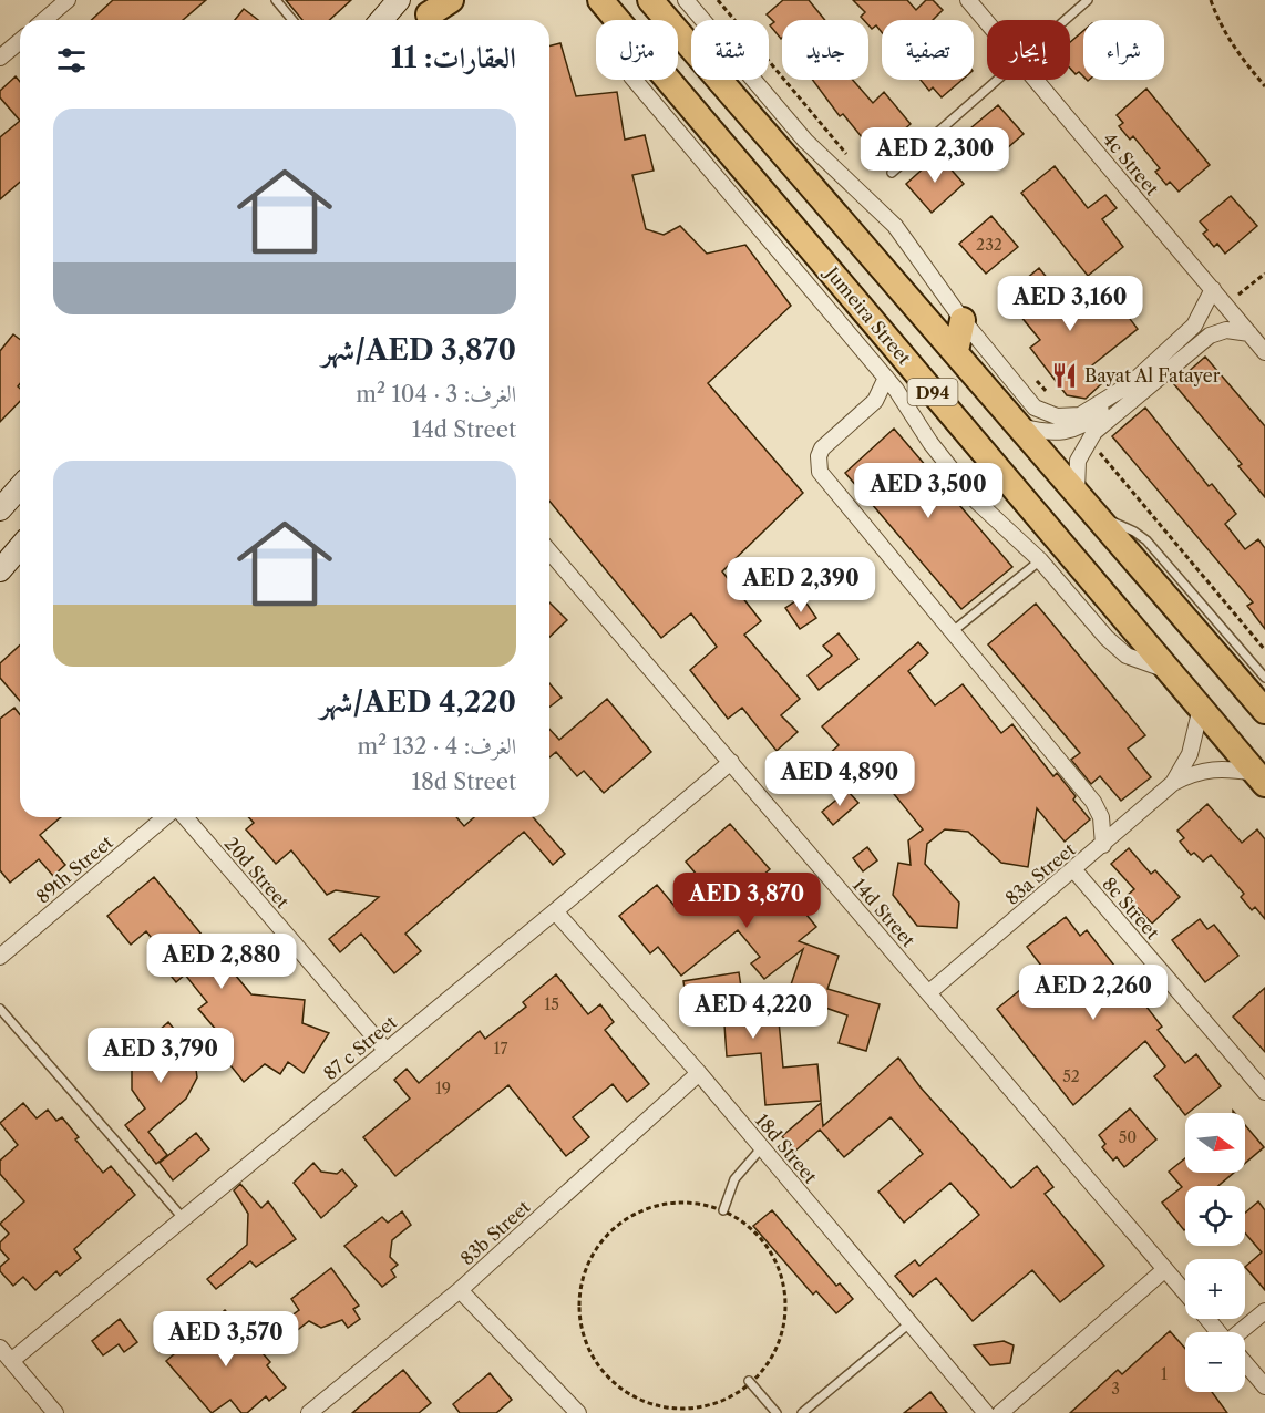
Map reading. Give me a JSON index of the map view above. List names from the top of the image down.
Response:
{
  "streets": {
    "main road": ["Jumeira Street", "D94"],
    "street": [
      "4c Street",
      "89th Street",
      "20d Street",
      "83a Street",
      "8c Street",
      "14d Street",
      "87 c Street",
      "18d Street",
      "83b Street"
    ]
  },
  "crossings": [
    ["Jumeira Street", "83a Street"],
    ["20d Street", "87 c Street"],
    ["83a Street", "8c Street"],
    ["83a Street", "14d Street"],
    ["14d Street", "87 c Street"],
    ["87 c Street", "18d Street"],
    ["18d Street", "83b Street"]
  ],
  "places": {
    "restaurant": ["Bayat Al Fatayer"]
  },
  "house_numbers": [
    "232",
    "15",
    "17",
    "52",
    "19",
    "50",
    "1",
    "3"
  ],
  "north": "right",
  "page": {
    "chip": [
      "شراء",
      "إيجار",
      "تصفية",
      "جديد",
      "شقة",
      "منزل"
    ],
    "heading": "العقارات: 11",
    "list": [
      {
        "name": "AED 3,870/شهر",
        "note": "الغرف: 3 · 104 m² · 14d Street"
      },
      {
        "name": "AED 4,220/شهر",
        "note": "الغرف: 4 · 132 m² · 18d Street"
      }
    ],
    "price": [
      "AED 2,300",
      "AED 3,160",
      "AED 3,500",
      "AED 2,390",
      "AED 4,890",
      "AED 3,870",
      "AED 2,880",
      "AED 2,260",
      "AED 4,220",
      "AED 3,790",
      "AED 3,570"
    ],
    "map_buttons": ["+", "−"]
  }
}
